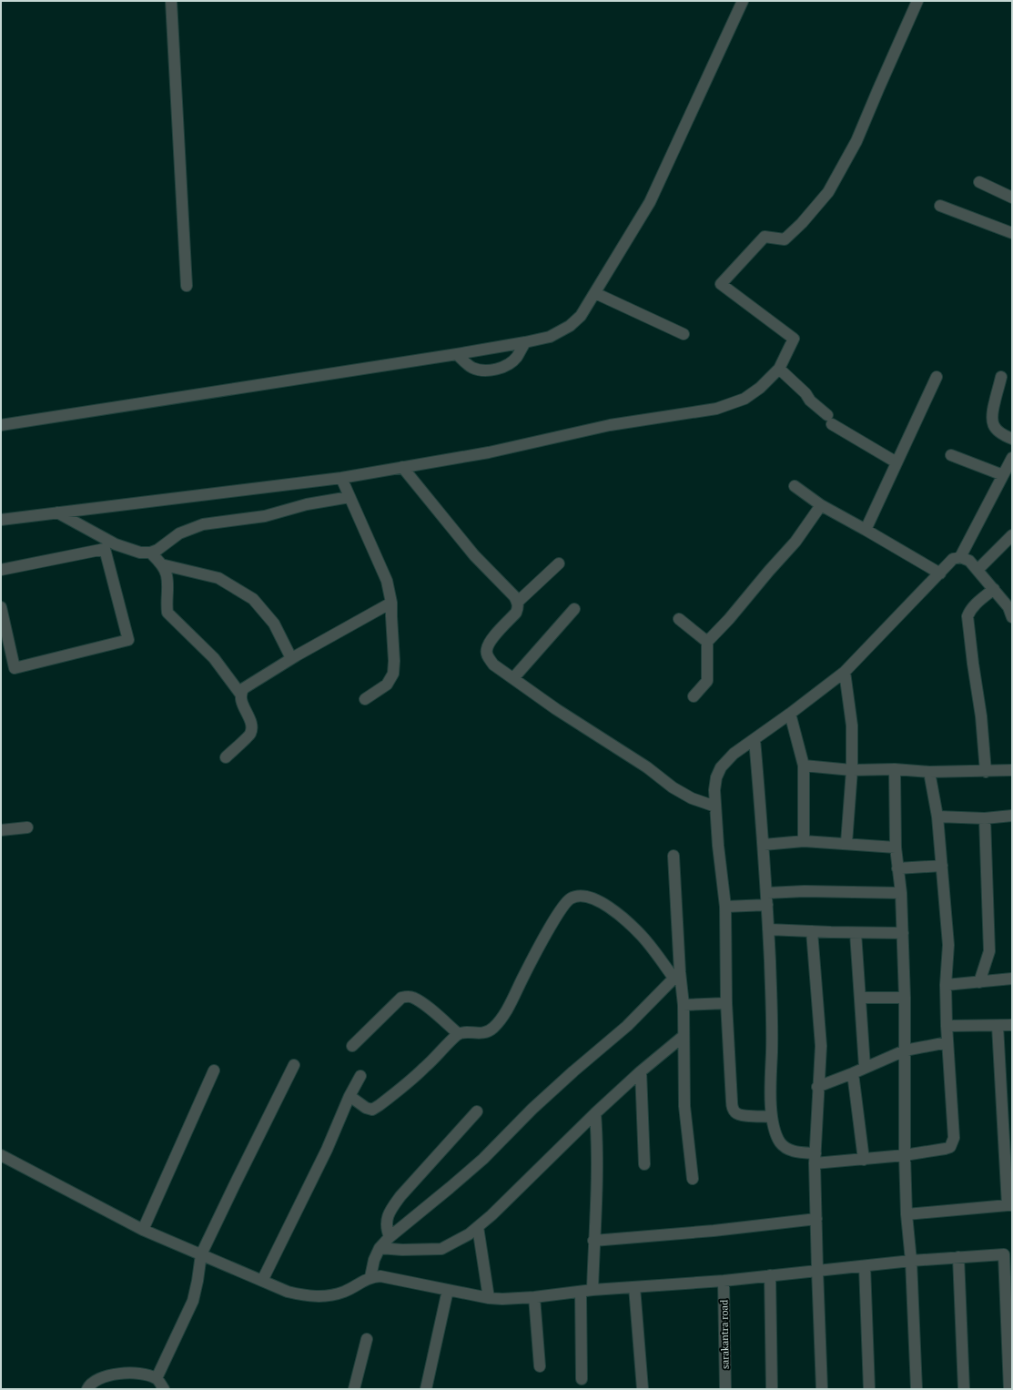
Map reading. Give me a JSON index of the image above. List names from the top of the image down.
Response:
{
  "streets": {
    "street": ["sarakantra road"]
  }
}
